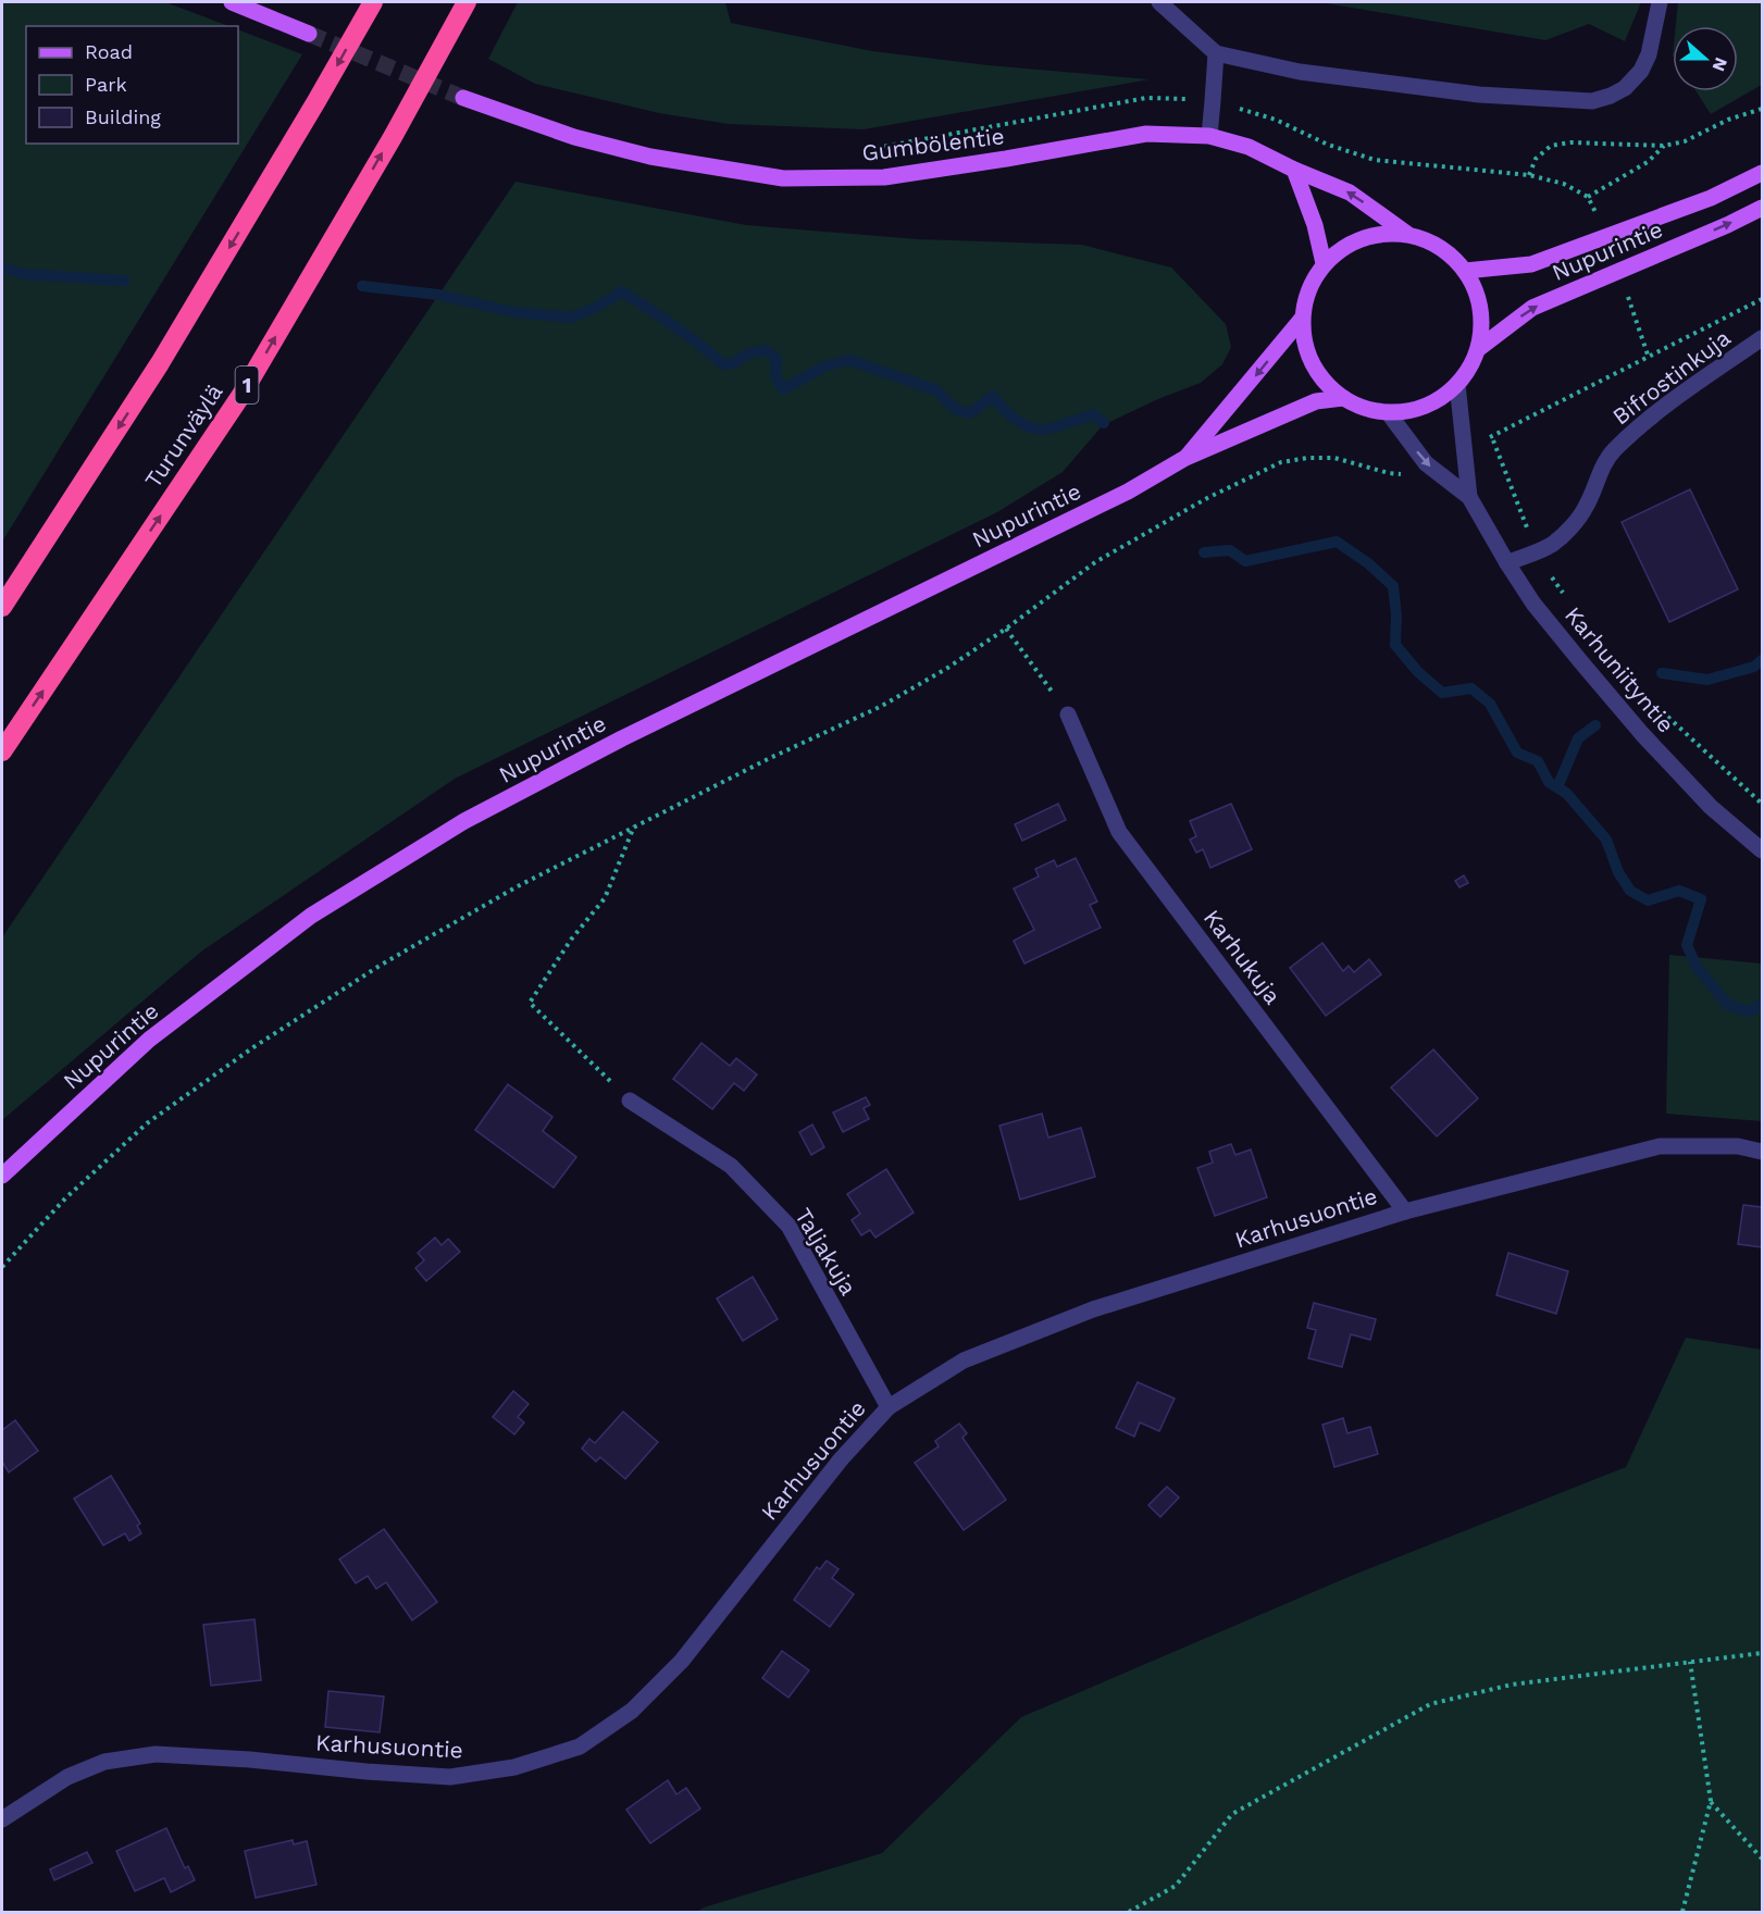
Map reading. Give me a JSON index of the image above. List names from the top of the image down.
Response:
{
  "streets": {
    "highway": ["1", "Turunväylä"],
    "main road": ["Gumbölentie", "Nupurintie"],
    "street": [
      "Bifrostinkuja",
      "Karhuniityntie",
      "Karhukuja",
      "Karhusuontie",
      "Taljakuja"
    ]
  },
  "crossings": [
    ["Gumbölentie", "Nupurintie"],
    ["Gumbölentie", "Karhuniityntie"],
    ["Nupurintie", "Karhuniityntie"],
    ["Bifrostinkuja", "Karhuniityntie"],
    ["Karhukuja", "Karhusuontie"],
    ["Karhusuontie", "Taljakuja"]
  ],
  "legend": ["Road", "Park", "Building"],
  "north": "right"
}
